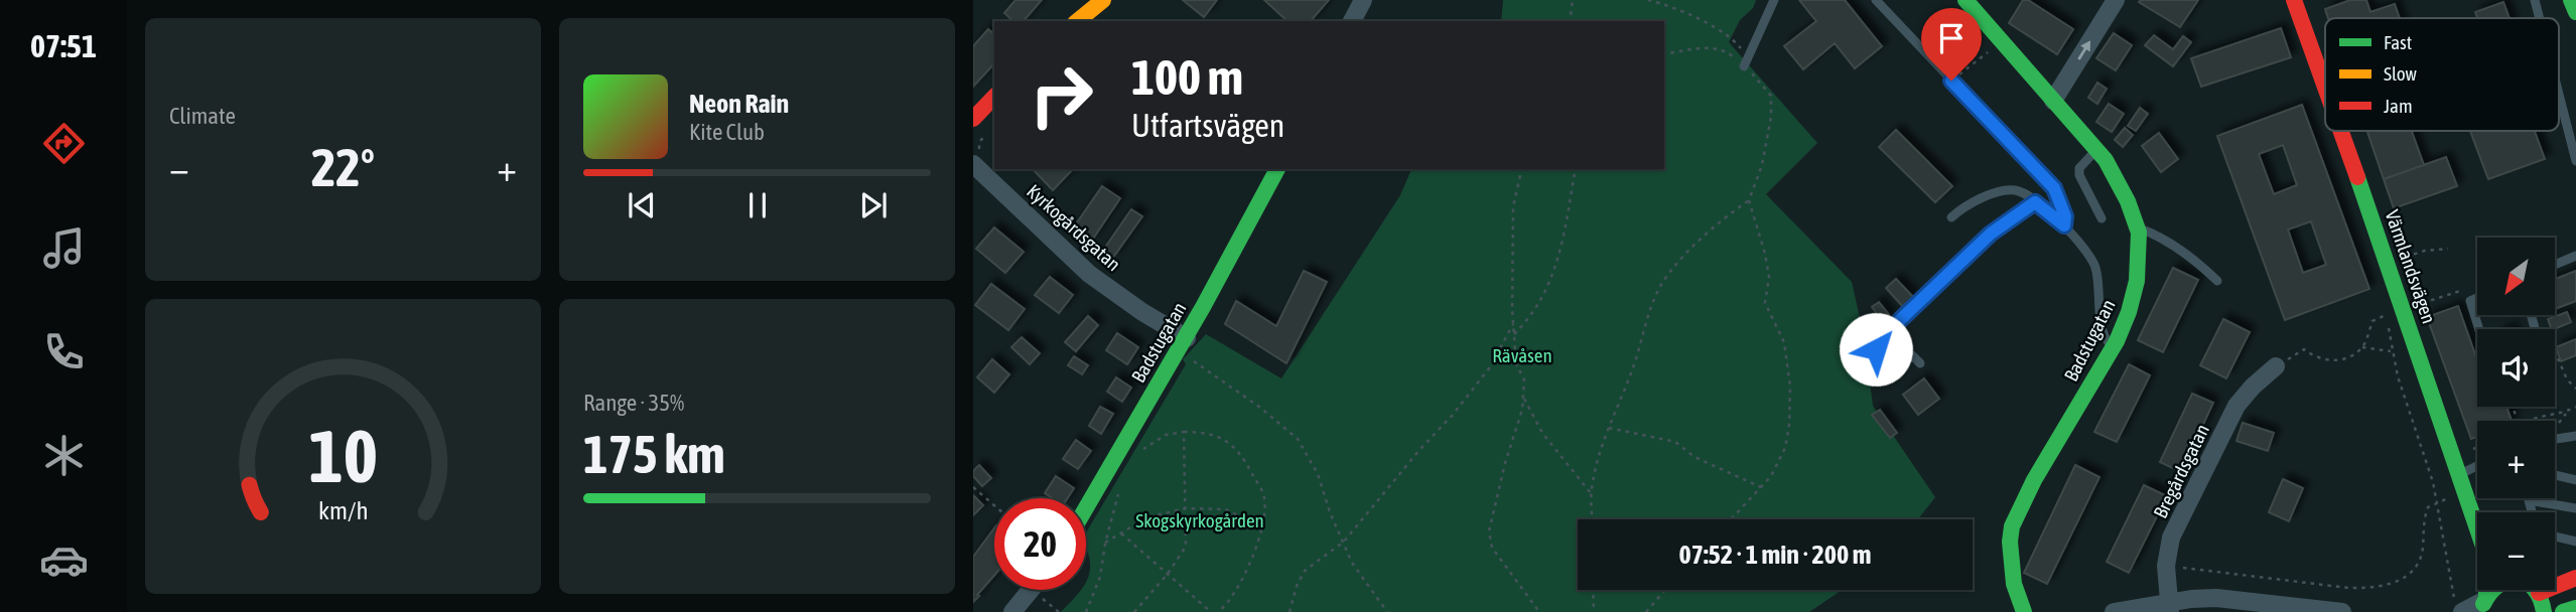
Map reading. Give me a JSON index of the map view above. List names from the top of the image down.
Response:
{
  "streets": {
    "street": [
      "Kyrkogårdsgatan",
      "Värmlandsvägen",
      "Badstugatan",
      "Bregårdsgatan"
    ]
  },
  "crossings": [
    ["Kyrkogårdsgatan", "Badstugatan"]
  ],
  "parks": ["Rävåsen", "Skogskyrkogården"],
  "legend": ["Fast", "Slow", "Jam"],
  "north": "bottom left",
  "page": {
    "tabs": "07:51",
    "tile": [
      "Climate",
      ["Range · 35%", "175 km"]
    ],
    "turn": ["100 m", "Utfartsvägen"],
    "song": ["Neon Rain", "Kite Club"],
    "heat": ["−", "22°", "+"],
    "map_buttons": ["+", "−"],
    "limit": "20",
    "trip": "07:52 · 1 min · 200 m",
    "gauge": ["10", "km/h"]
  }
}
